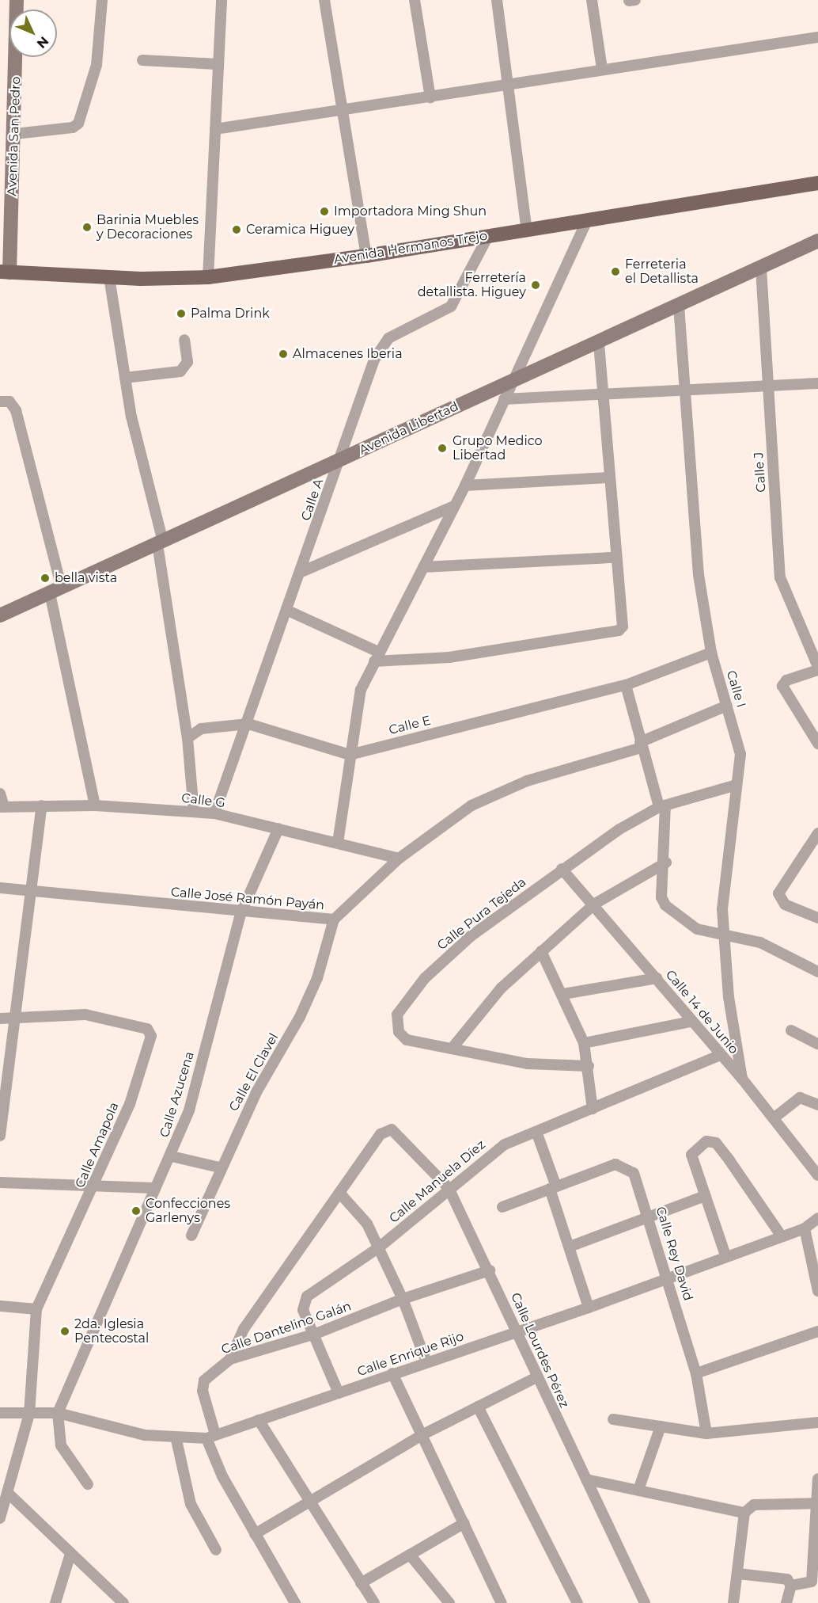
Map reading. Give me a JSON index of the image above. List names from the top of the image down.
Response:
{
  "streets": {
    "main road": ["Avenida Hermanos Trejo"],
    "street": [
      "Avenida San Pedro",
      "Avenida Libertad",
      "Calle J",
      "Calle A",
      "Calle I",
      "Calle E",
      "Calle G",
      "Calle José Ramón Payán",
      "Calle Pura Tejeda",
      "Calle 14 de Junio",
      "Calle El Clavel",
      "Calle Azucena",
      "Calle Amapola",
      "Calle Manuela Díez",
      "Calle Rey David",
      "Calle Dantelino Galán",
      "Calle Lourdes Pérez",
      "Calle Enrique Rijo"
    ]
  },
  "crossings": [
    ["Avenida San Pedro", "Avenida Hermanos Trejo"],
    ["Avenida Hermanos Trejo", "Calle A"],
    ["Avenida Libertad", "Calle J"],
    ["Avenida Libertad", "Calle A"],
    ["Avenida Libertad", "Calle I"],
    ["Calle A", "Calle G"],
    ["Calle I", "Calle E"],
    ["Calle I", "Calle José Ramón Payán"],
    ["Calle I", "Calle Pura Tejeda"],
    ["Calle I", "Calle 14 de Junio"],
    ["Calle G", "Calle José Ramón Payán"],
    ["Calle G", "Calle Azucena"],
    ["Calle José Ramón Payán", "Calle El Clavel"],
    ["Calle José Ramón Payán", "Calle Azucena"],
    ["Calle Pura Tejeda", "Calle 14 de Junio"],
    ["Calle 14 de Junio", "Calle Manuela Díez"],
    ["Calle Azucena", "Calle Enrique Rijo"],
    ["Calle Amapola", "Calle Enrique Rijo"],
    ["Calle Manuela Díez", "Calle Dantelino Galán"],
    ["Calle Manuela Díez", "Calle Lourdes Pérez"],
    ["Calle Manuela Díez", "Calle Enrique Rijo"],
    ["Calle Rey David", "Calle Enrique Rijo"],
    ["Calle Dantelino Galán", "Calle Lourdes Pérez"],
    ["Calle Dantelino Galán", "Calle Enrique Rijo"],
    ["Calle Lourdes Pérez", "Calle Enrique Rijo"]
  ],
  "places": [
    "Importadora Ming Shun",
    "Barinia Muebles y Decoraciones",
    "Ceramica Higuey",
    "Ferreteria el Detallista",
    "Ferretería detallista. Higuey",
    "Palma Drink",
    "Almacenes Iberia",
    "Grupo Medico Libertad",
    "bella vista",
    "Confecciones Garlenys",
    "2da. Iglesia Pentecostal"
  ],
  "north": "bottom right"
}
